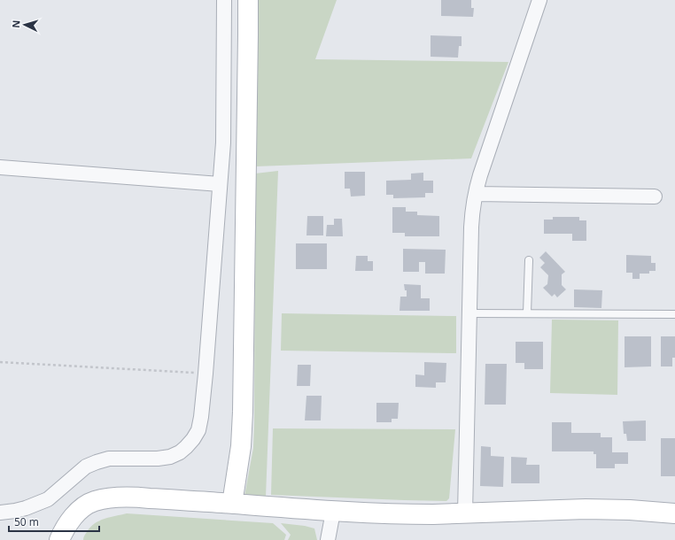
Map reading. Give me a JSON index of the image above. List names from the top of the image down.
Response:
{
  "scale_bar": "50 m",
  "north": "left"
}
